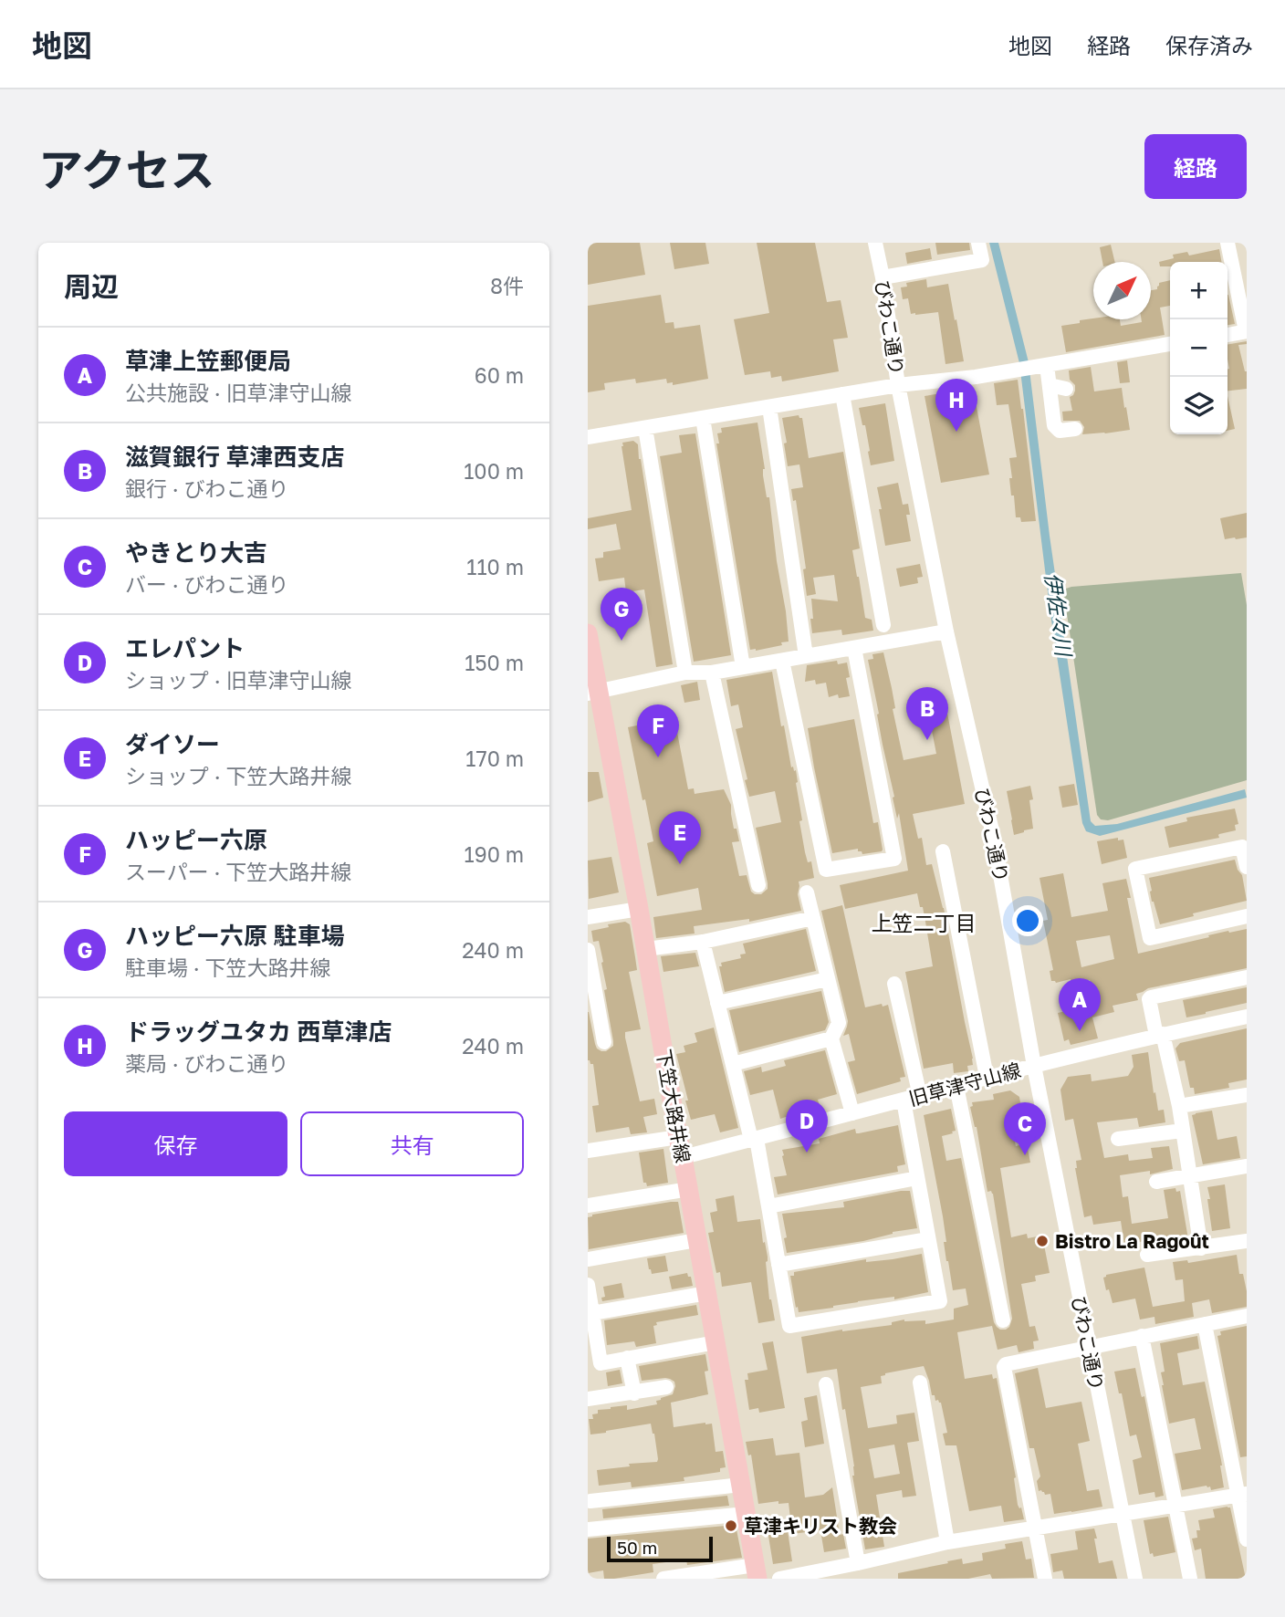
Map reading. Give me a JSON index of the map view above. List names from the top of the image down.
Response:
{
  "streets": {
    "main road": ["下笠大路井線"],
    "street": ["びわこ通り", "旧草津守山線"]
  },
  "crossings": [
    ["びわこ通り", "旧草津守山線"],
    ["旧草津守山線", "下笠大路井線"]
  ],
  "districts": ["上笠二丁目"],
  "water": ["伊佐々川"],
  "places": ["Bistro La Ragoût", "草津キリスト教会"],
  "scale_bar": "50 m",
  "north": "top right",
  "page": {
    "header": "地図",
    "nav": ["地図", "経路", "保存済み"],
    "title": "アクセス",
    "buttons": [
      "経路",
      ["保存", "共有"]
    ],
    "heading": ["周辺", "8件"],
    "map_buttons": ["+", "−"],
    "list": [
      {
        "mark": "A",
        "name": "草津上笠郵便局",
        "note": "公共施設 · 旧草津守山線",
        "value": "60 m"
      },
      {
        "mark": "B",
        "name": "滋賀銀行 草津西支店",
        "note": "銀行 · びわこ通り",
        "value": "100 m"
      },
      {
        "mark": "C",
        "name": "やきとり大吉",
        "note": "バー · びわこ通り",
        "value": "110 m"
      },
      {
        "mark": "D",
        "name": "エレパント",
        "note": "ショップ · 旧草津守山線",
        "value": "150 m"
      },
      {
        "mark": "E",
        "name": "ダイソー",
        "note": "ショップ · 下笠大路井線",
        "value": "170 m"
      },
      {
        "mark": "F",
        "name": "ハッピー六原",
        "note": "スーパー · 下笠大路井線",
        "value": "190 m"
      },
      {
        "mark": "G",
        "name": "ハッピー六原 駐車場",
        "note": "駐車場 · 下笠大路井線",
        "value": "240 m"
      },
      {
        "mark": "H",
        "name": "ドラッグユタカ 西草津店",
        "note": "薬局 · びわこ通り",
        "value": "240 m"
      }
    ],
    "pins": [
      "H",
      "G",
      "B",
      "F",
      "E",
      "A",
      "D",
      "C"
    ],
    "scale": "50 m"
  }
}
